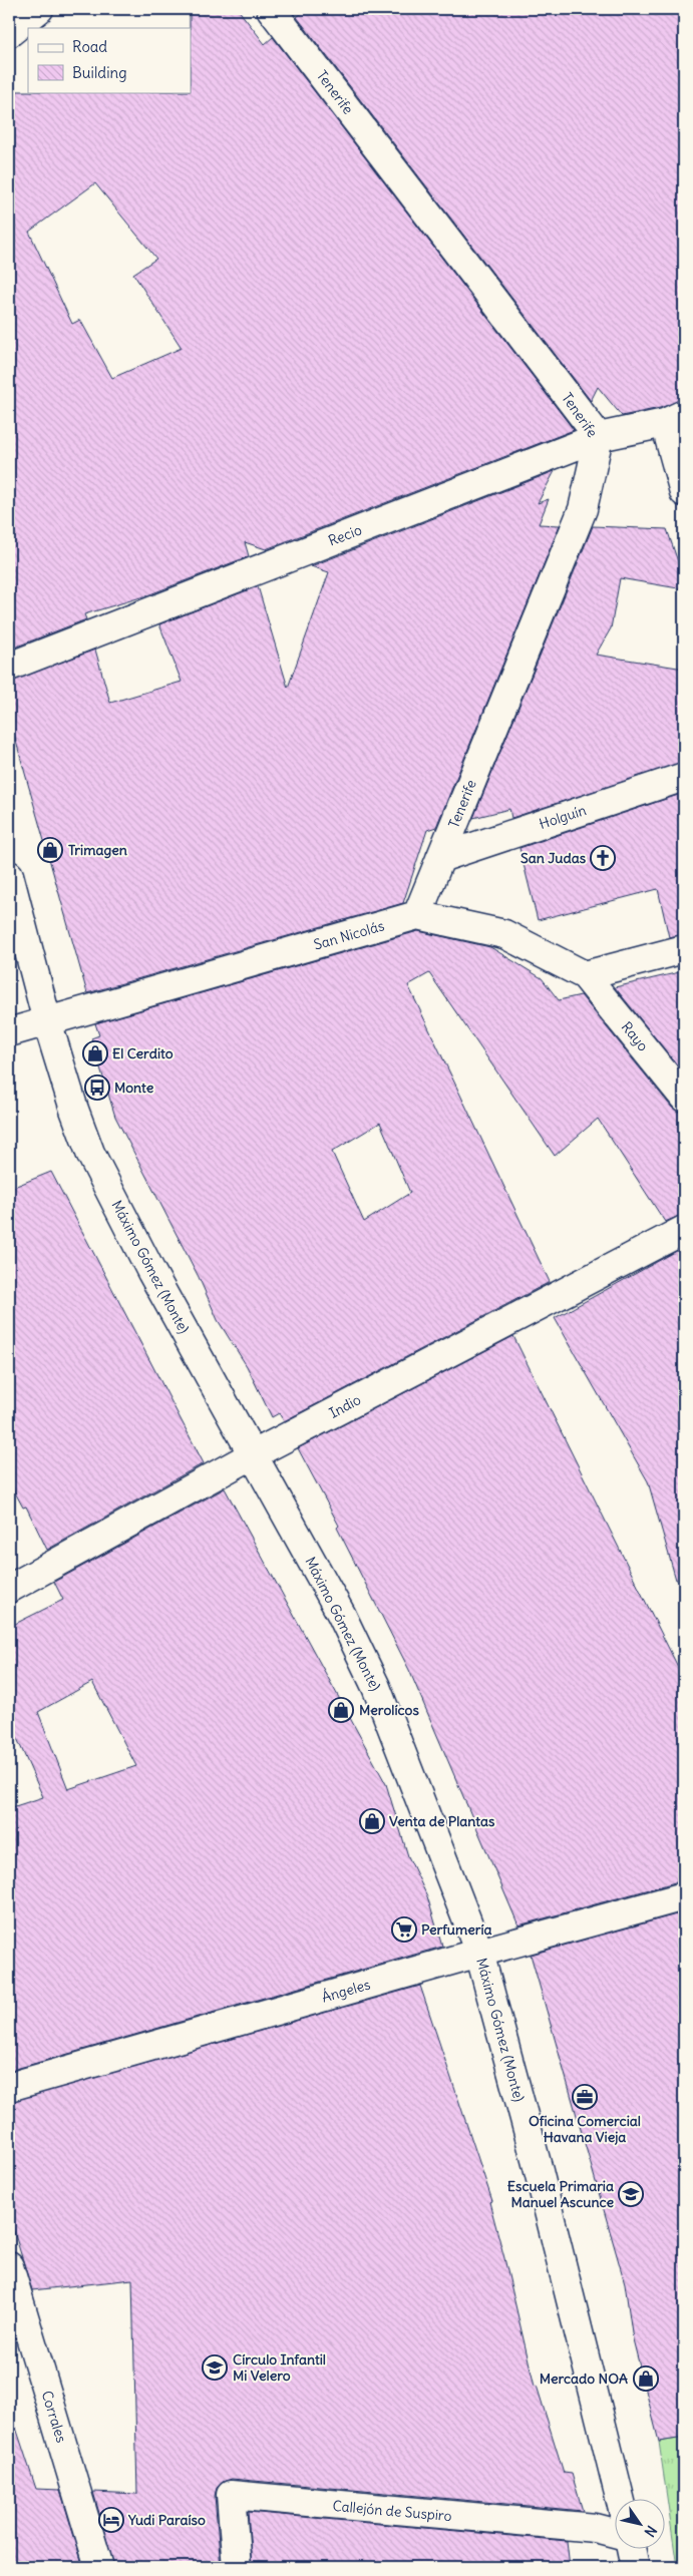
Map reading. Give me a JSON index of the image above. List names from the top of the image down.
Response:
{
  "streets": {
    "street": [
      "Tenerife",
      "Recio",
      "Holguín",
      "San Nicolás",
      "Rayo",
      "Máximo Gómez (Monte)",
      "Indio",
      "Ángeles",
      "Corrales",
      "Callejón de Suspiro"
    ]
  },
  "crossings": [
    ["Tenerife", "Recio"],
    ["Tenerife", "Holguín"],
    ["Tenerife", "San Nicolás"],
    ["San Nicolás", "Rayo"],
    ["San Nicolás", "Máximo Gómez (Monte)"],
    ["Máximo Gómez (Monte)", "Indio"],
    ["Máximo Gómez (Monte)", "Ángeles"]
  ],
  "places": {
    "shop": [
      "Trimagen",
      "El Cerdito",
      "Merolícos",
      "Venta de Plantas",
      "Mercado NOA"
    ],
    "church": ["San Judas"],
    "bus stop": ["Monte"],
    "supermarket": ["Perfumería"],
    "office": ["Oficina Comercial Havana Vieja"],
    "school or university": ["Escuela Primaria Manuel Ascunce", "Círculo Infantil Mi Velero"],
    "hotel": ["Yudi Paraíso"]
  },
  "legend": ["Road", "Building"],
  "north": "bottom right"
}
